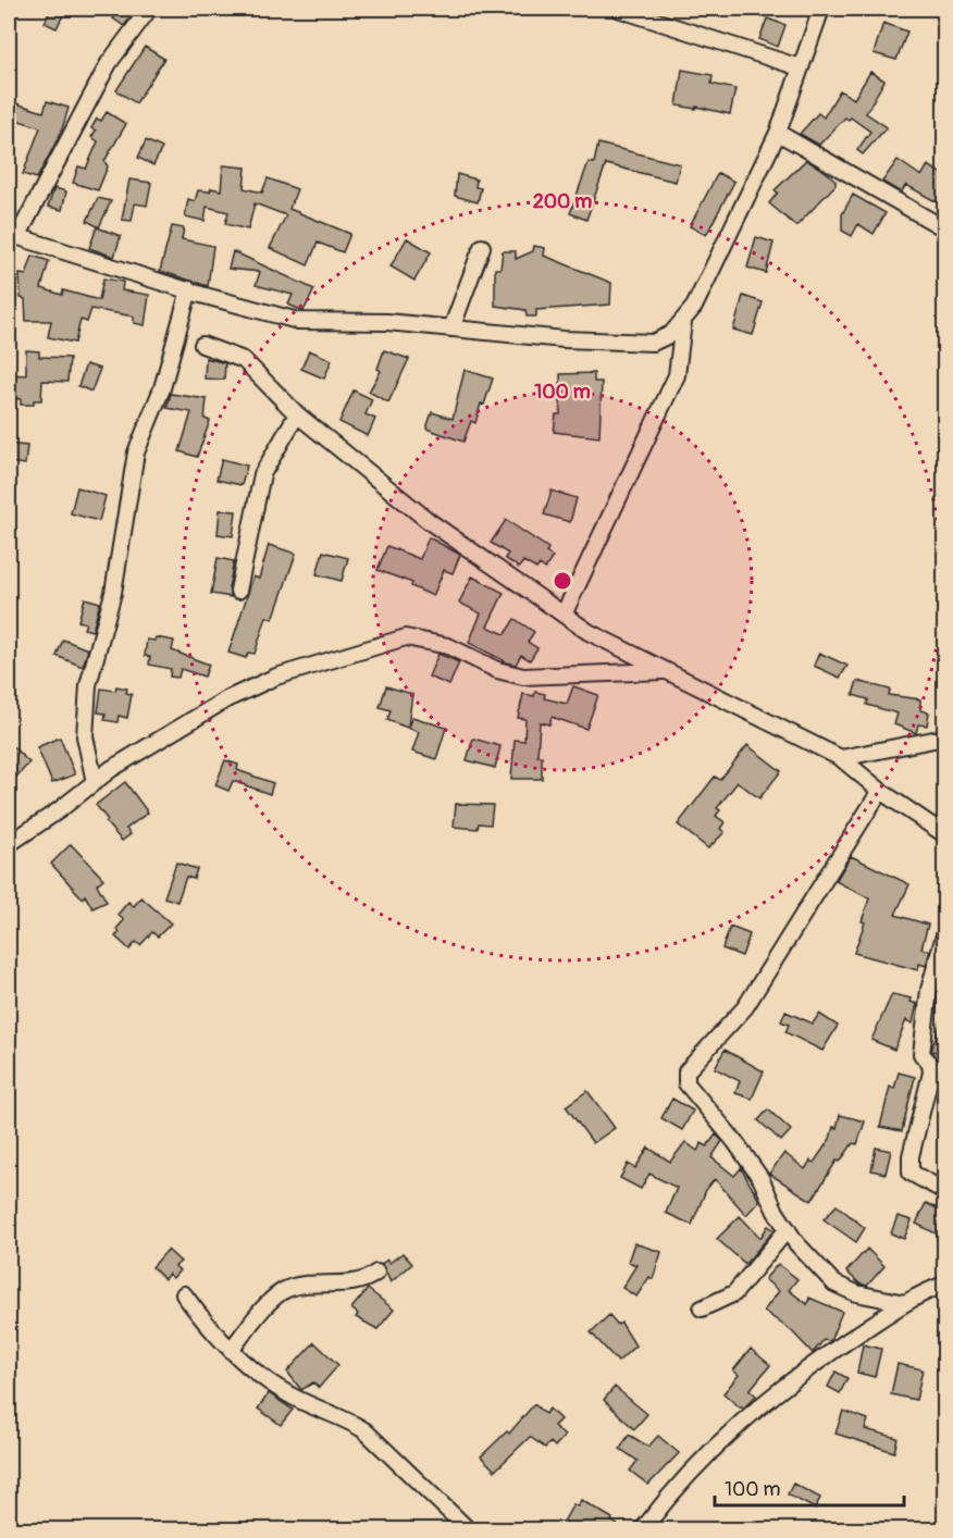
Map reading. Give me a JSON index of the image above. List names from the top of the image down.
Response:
{
  "scale_bar": "100 m",
  "rings": ["200 m", "100 m"]
}
